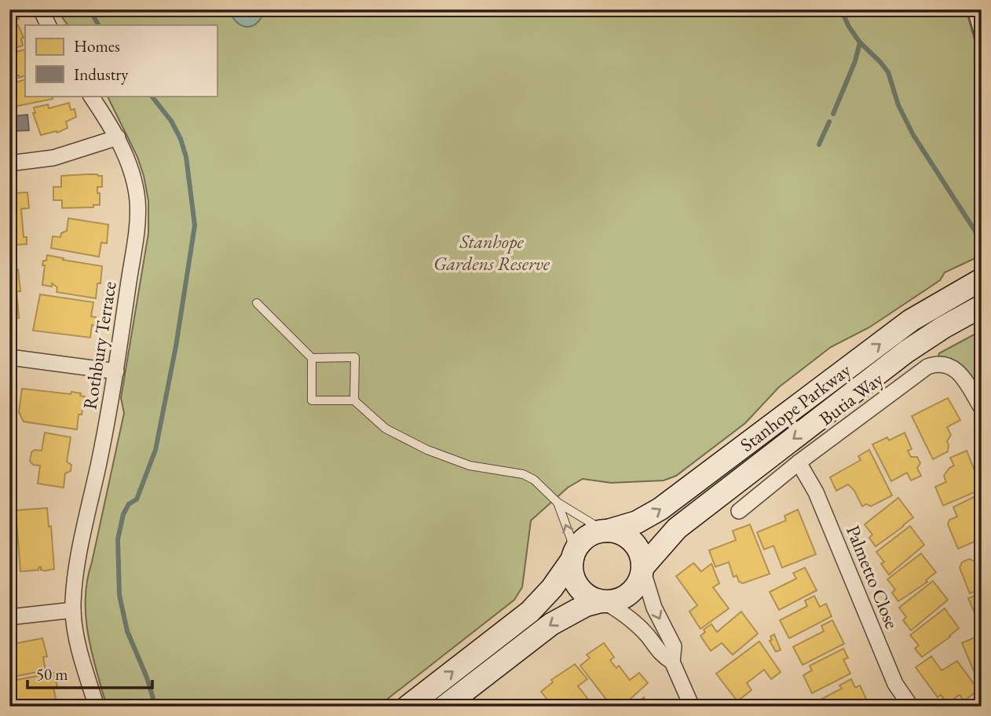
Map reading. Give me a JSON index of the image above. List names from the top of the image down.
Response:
{
  "streets": {
    "main road": ["Stanhope Parkway"],
    "street": ["Rothbury Terrace", "Butia Way", "Palmetto Close"]
  },
  "crossings": [
    ["Butia Way", "Palmetto Close"]
  ],
  "parks": ["Stanhope Gardens Reserve"],
  "legend": ["Homes", "Industry"],
  "scale_bar": "50 m"
}
